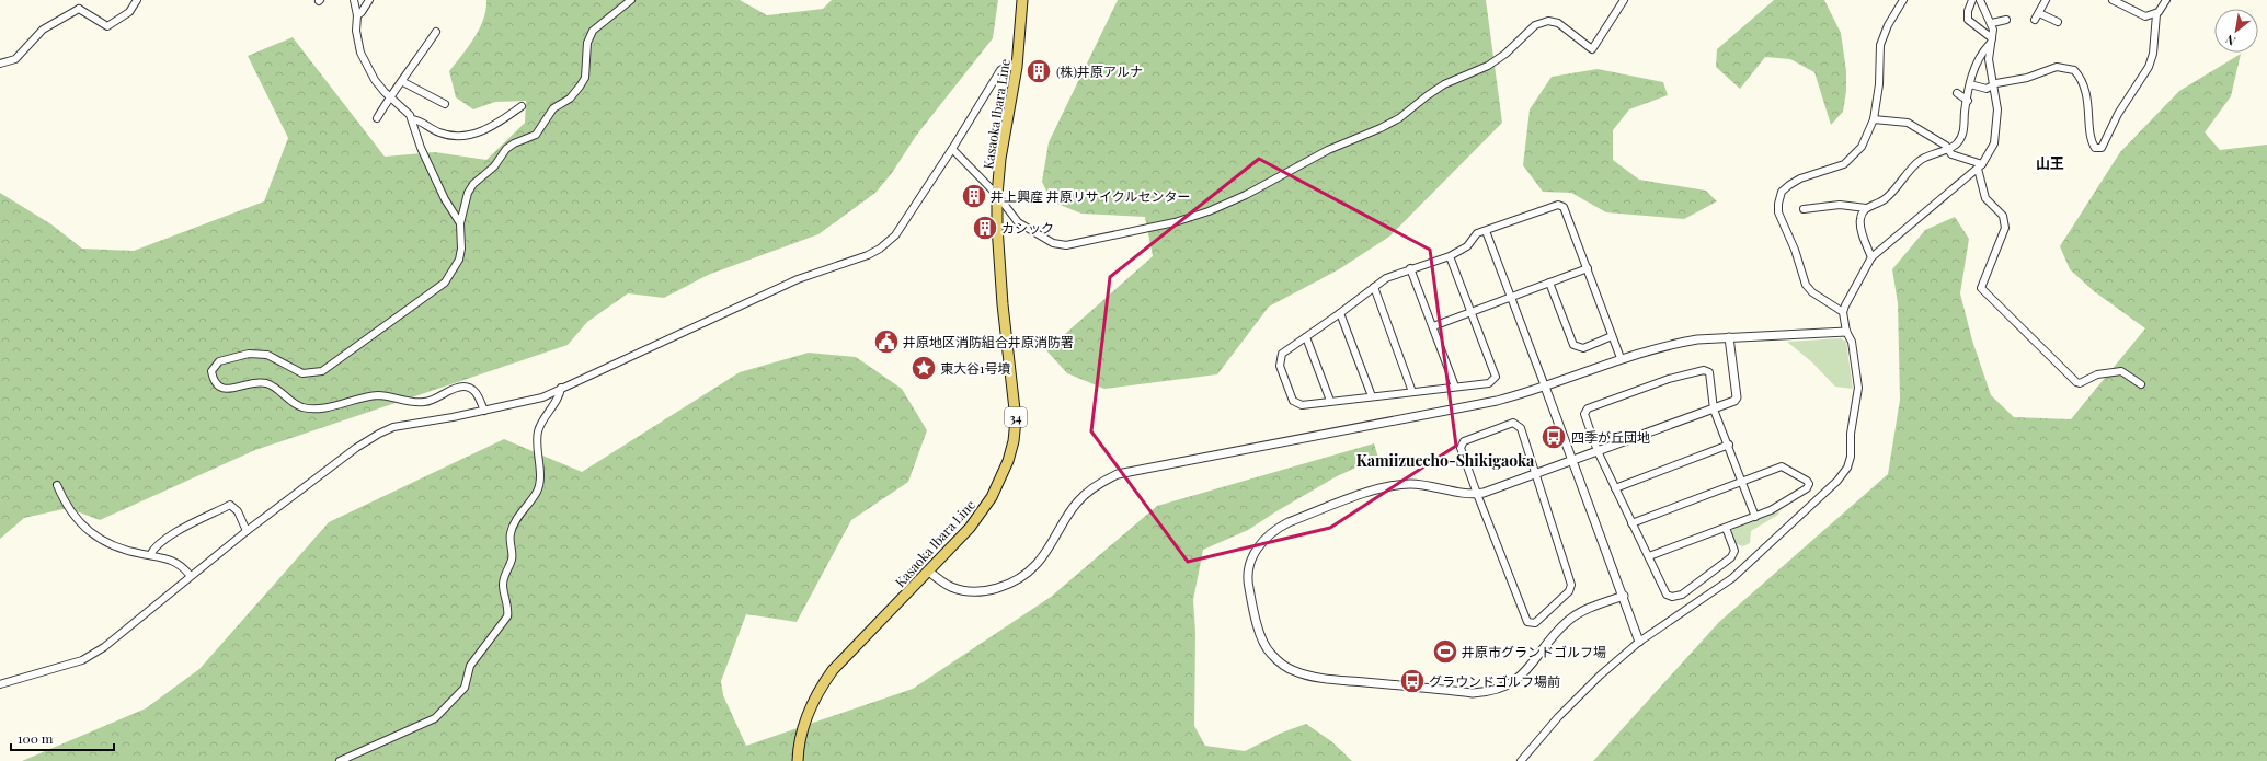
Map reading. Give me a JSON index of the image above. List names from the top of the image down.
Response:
{
  "streets": {
    "main road": ["Kasaoka Ibara Line", "34"]
  },
  "districts": ["山王", "Kamiizuecho-Shikigaoka"],
  "places": {
    "building": ["(株)井原アルナ", "井上興産 井原リサイクルセンター", "カシック"],
    "public building": ["井原地区消防組合井原消防署"],
    "place": ["東大谷1号墳"],
    "bus stop": ["四季が丘団地", "グラウンドゴルフ場前"],
    "sports": ["井原市グランドゴルフ場"]
  },
  "scale_bar": "100 m",
  "north": "bottom left"
}
